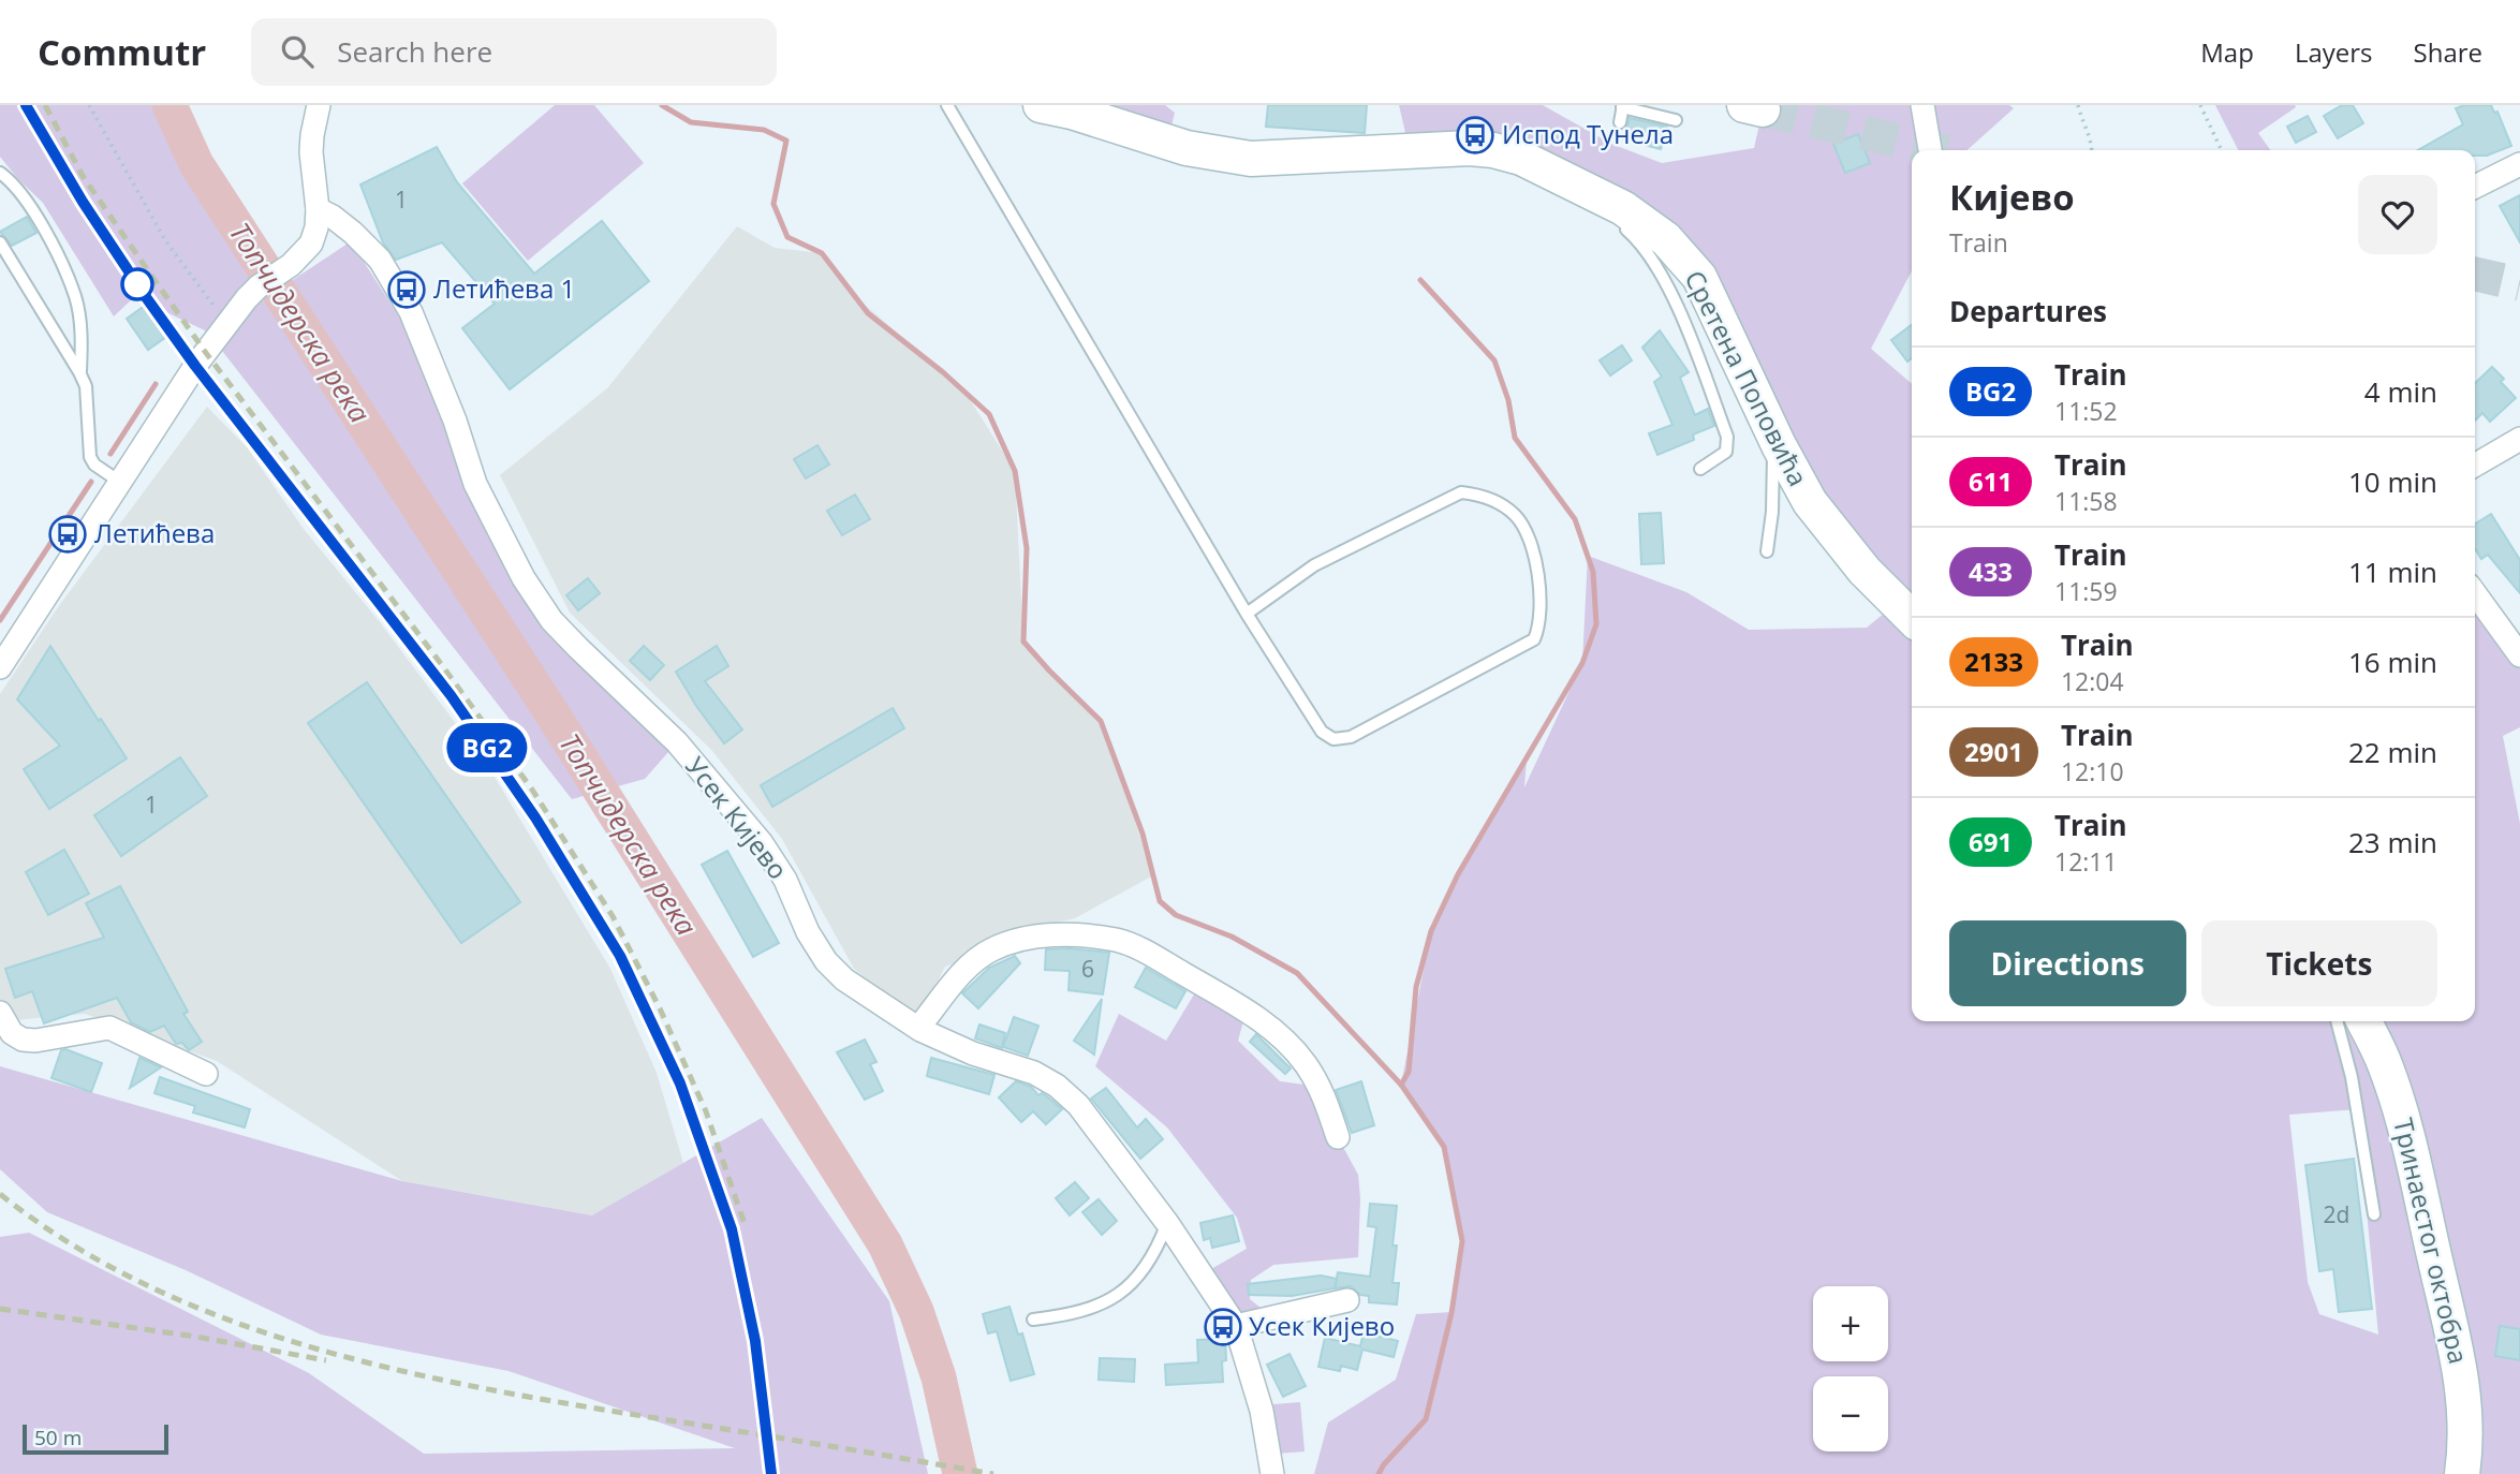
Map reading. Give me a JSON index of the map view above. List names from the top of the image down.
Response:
{
  "streets": {
    "street": ["Сретена Поповића", "Усек Кијево", "Тринаестог октобра"]
  },
  "water": ["Топчидерска река"],
  "places": {
    "bus stop": [
      "Испод Тунела",
      "Летићева 1",
      "Летићева",
      "Усек Кијево"
    ]
  },
  "house_numbers": [
    "1",
    "1",
    "6",
    "2d"
  ],
  "scale_bar": "50 m",
  "page": {
    "header": "Commutr",
    "search": "Search here",
    "nav": ["Map", "Layers", "Share"],
    "on_map": "BG2",
    "heading": [
      ["Кијево", "Train"],
      "Departures"
    ],
    "list": [
      {
        "mark": "BG2",
        "name": "Train",
        "note": "11:52",
        "value": "4 min"
      },
      {
        "mark": "611",
        "name": "Train",
        "note": "11:58",
        "value": "10 min"
      },
      {
        "mark": "433",
        "name": "Train",
        "note": "11:59",
        "value": "11 min"
      },
      {
        "mark": "2133",
        "name": "Train",
        "note": "12:04",
        "value": "16 min"
      },
      {
        "mark": "2901",
        "name": "Train",
        "note": "12:10",
        "value": "22 min"
      },
      {
        "mark": "691",
        "name": "Train",
        "note": "12:11",
        "value": "23 min"
      }
    ],
    "buttons": ["Directions", "Tickets"],
    "map_buttons": ["+", "−"],
    "scale": "50 m"
  }
}
